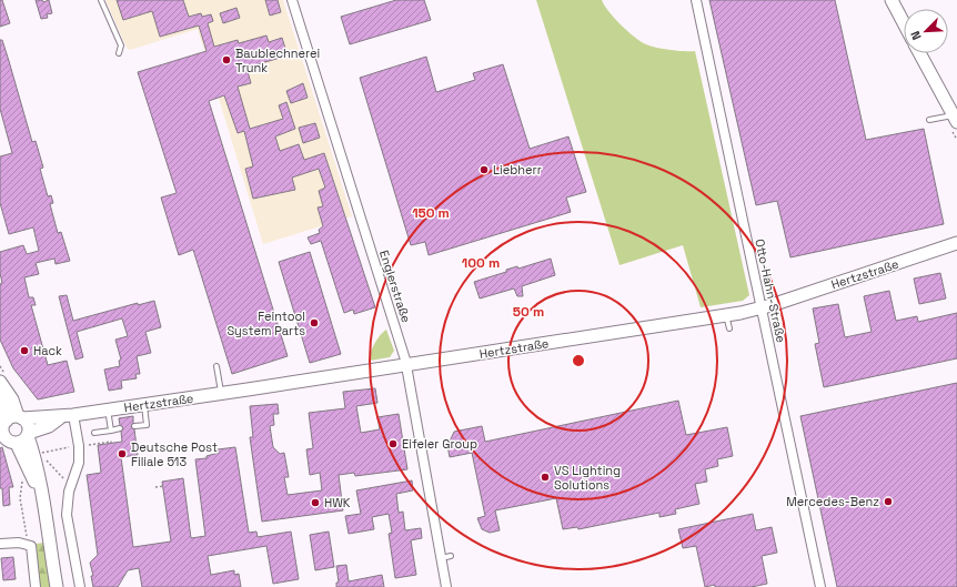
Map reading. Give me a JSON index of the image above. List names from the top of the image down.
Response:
{
  "streets": {
    "street": ["Hertzstraße", "Englerstraße", "Otto-Hahn-Straße"]
  },
  "crossings": [
    ["Hertzstraße", "Englerstraße"],
    ["Hertzstraße", "Otto-Hahn-Straße"]
  ],
  "places": [
    "Baublechnerei Trunk",
    "Liebherr",
    "Feintool System Parts",
    "Hack",
    "Eifeler Group",
    "Deutsche Post Filiale 513",
    "VS Lighting Solutions",
    "Mercedes-Benz",
    "HWK"
  ],
  "north": "bottom left",
  "rings": ["150 m", "100 m", "50 m"]
}
